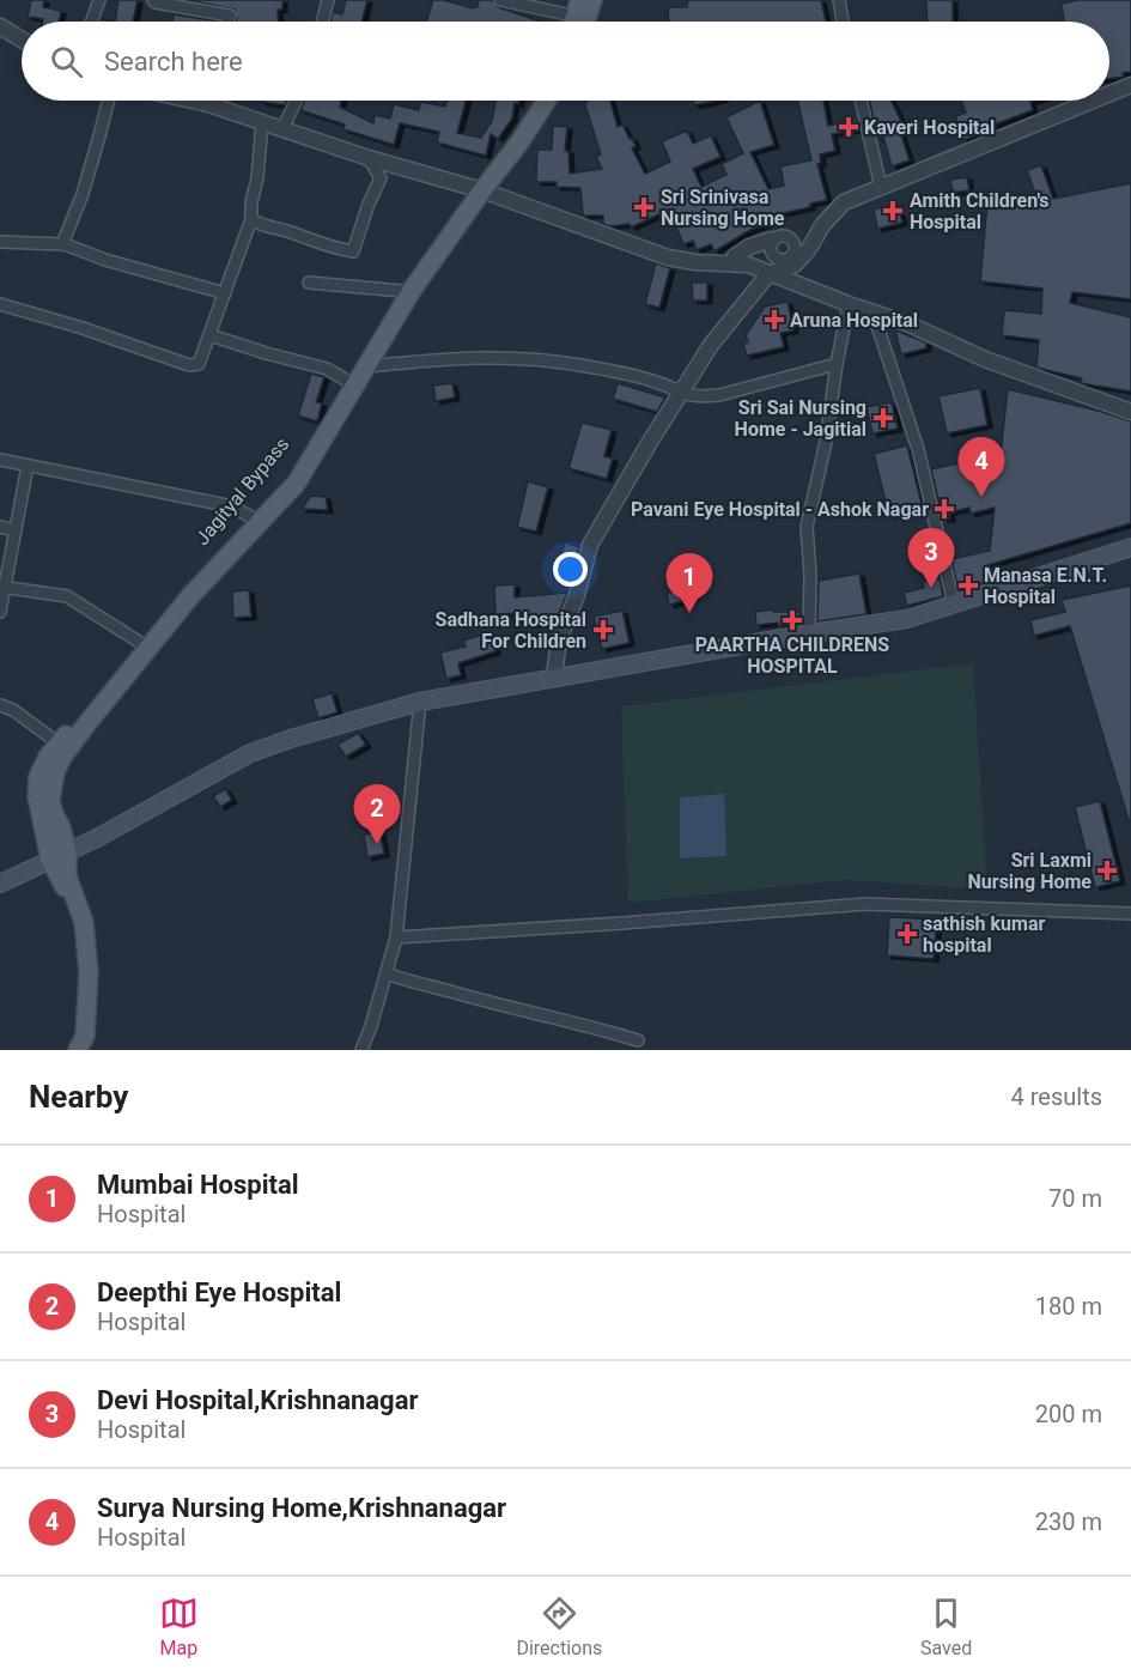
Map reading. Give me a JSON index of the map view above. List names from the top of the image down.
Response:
{
  "streets": {
    "main road": ["Jagityal Bypass"]
  },
  "places": {
    "health": [
      "Kaveri Hospital",
      "Sri Srinivasa Nursing Home",
      "Amith Children's Hospital",
      "Aruna Hospital",
      "Sri Sai Nursing Home - Jagitial",
      "Pavani Eye Hospital - Ashok Nagar",
      "Manasa E.N.T. Hospital",
      "PAARTHA CHILDRENS HOSPITAL",
      "Sadhana Hospital For Children",
      "Sri Laxmi Nursing Home",
      "sathish kumar hospital"
    ]
  },
  "page": {
    "search": "Search here",
    "pins": [
      "4",
      "3",
      "1",
      "2"
    ],
    "heading": ["Nearby", "4 results"],
    "list": [
      {
        "mark": "1",
        "name": "Mumbai Hospital",
        "note": "Hospital",
        "value": "70 m"
      },
      {
        "mark": "2",
        "name": "Deepthi Eye Hospital",
        "note": "Hospital",
        "value": "180 m"
      },
      {
        "mark": "3",
        "name": "Devi Hospital,Krishnanagar",
        "note": "Hospital",
        "value": "200 m"
      },
      {
        "mark": "4",
        "name": "Surya Nursing Home,Krishnanagar",
        "note": "Hospital",
        "value": "230 m"
      }
    ],
    "nav": ["Map", "Directions", "Saved"]
  }
}
